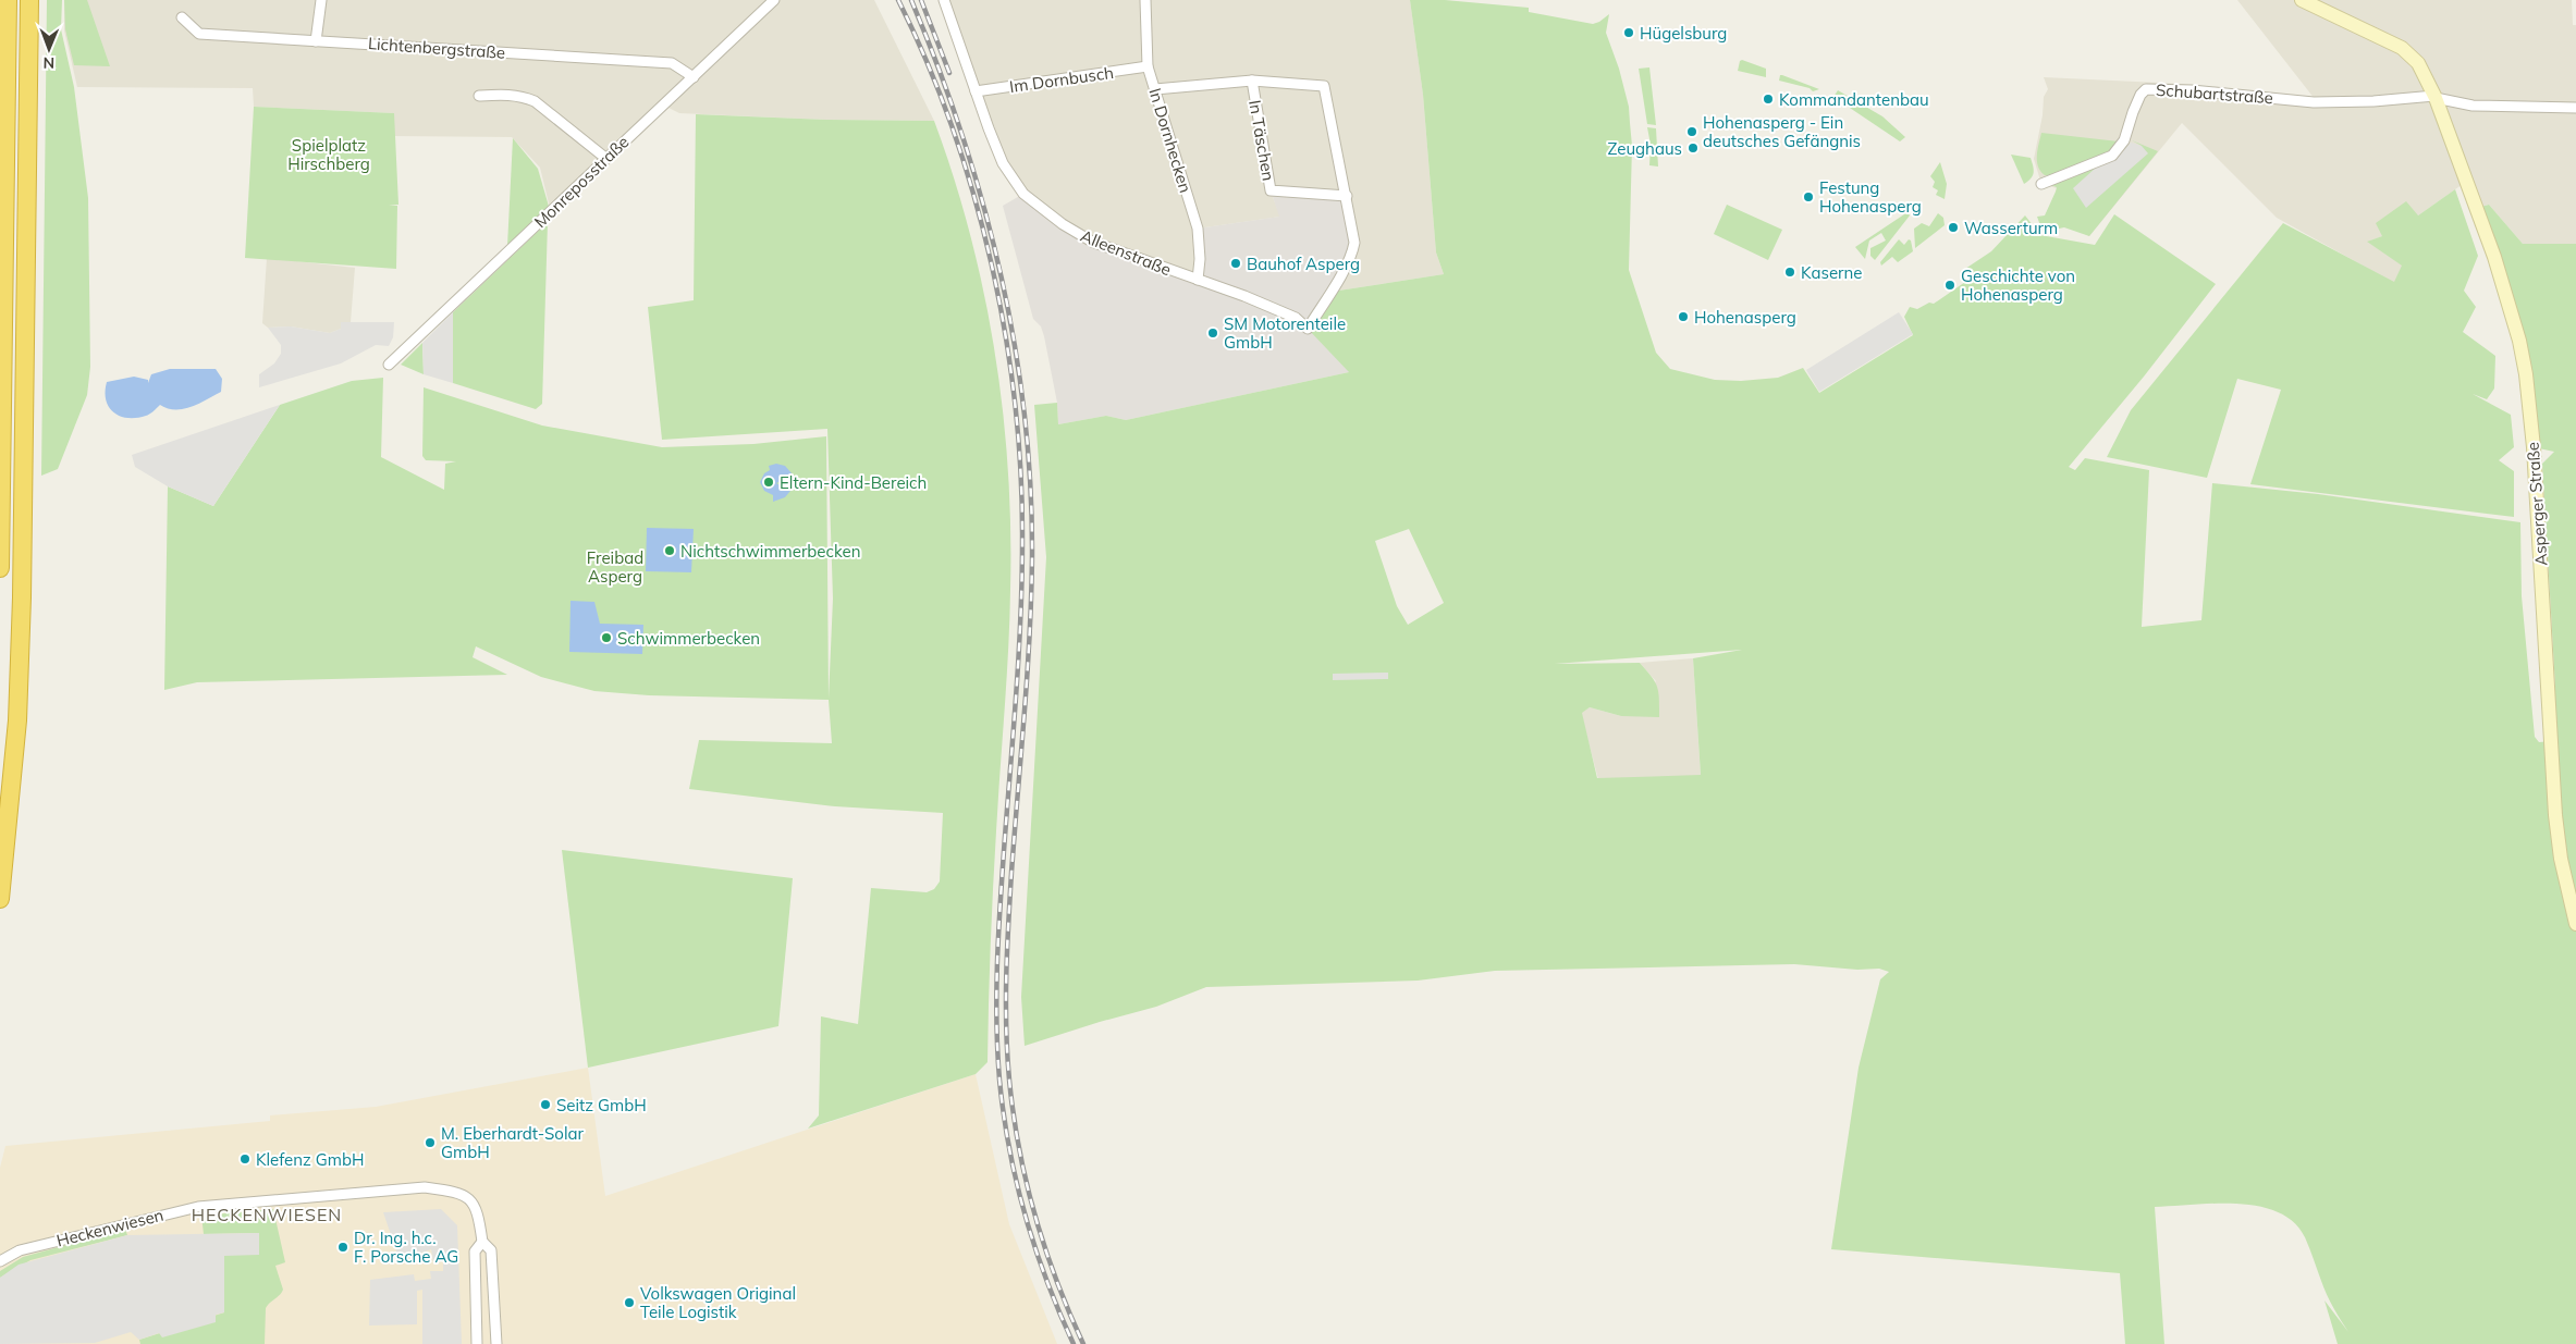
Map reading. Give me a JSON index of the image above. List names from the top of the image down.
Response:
{
  "streets": {
    "main road": ["Asperger Straße"],
    "street": [
      "Lichtenbergstraße",
      "Im Dornbusch",
      "Schubartstraße",
      "In Dornhecken",
      "In Täschen",
      "Monreposstraße",
      "Alleenstraße",
      "Heckenwiesen"
    ]
  },
  "crossings": [
    ["Lichtenbergstraße", "Monreposstraße"],
    ["Im Dornbusch", "In Dornhecken"],
    ["Im Dornbusch", "Alleenstraße"],
    ["Schubartstraße", "Asperger Straße"],
    ["In Dornhecken", "In Täschen"],
    ["In Dornhecken", "Alleenstraße"],
    ["In Täschen", "Alleenstraße"]
  ],
  "districts": ["HECKENWIESEN"],
  "parks": ["Spielplatz Hirschberg", "Freibad Asperg"],
  "places": [
    "Hügelsburg",
    "Kommandantenbau",
    "Hohenasperg - Ein deutsches Gefängnis",
    "Zeughaus",
    "Festung Hohenasperg",
    "Wasserturm",
    "Bauhof Asperg",
    "Kaserne",
    "Geschichte von Hohenasperg",
    "Hohenasperg",
    "SM Motorenteile GmbH",
    "Eltern-Kind-Bereich",
    "Nichtschwimmerbecken",
    "Schwimmerbecken",
    "Seitz GmbH",
    "M. Eberhardt-Solar GmbH",
    "Klefenz GmbH",
    "Dr. Ing. h.c. F. Porsche AG",
    "Volkswagen Original Teile Logistik"
  ],
  "north": "bottom"
}
